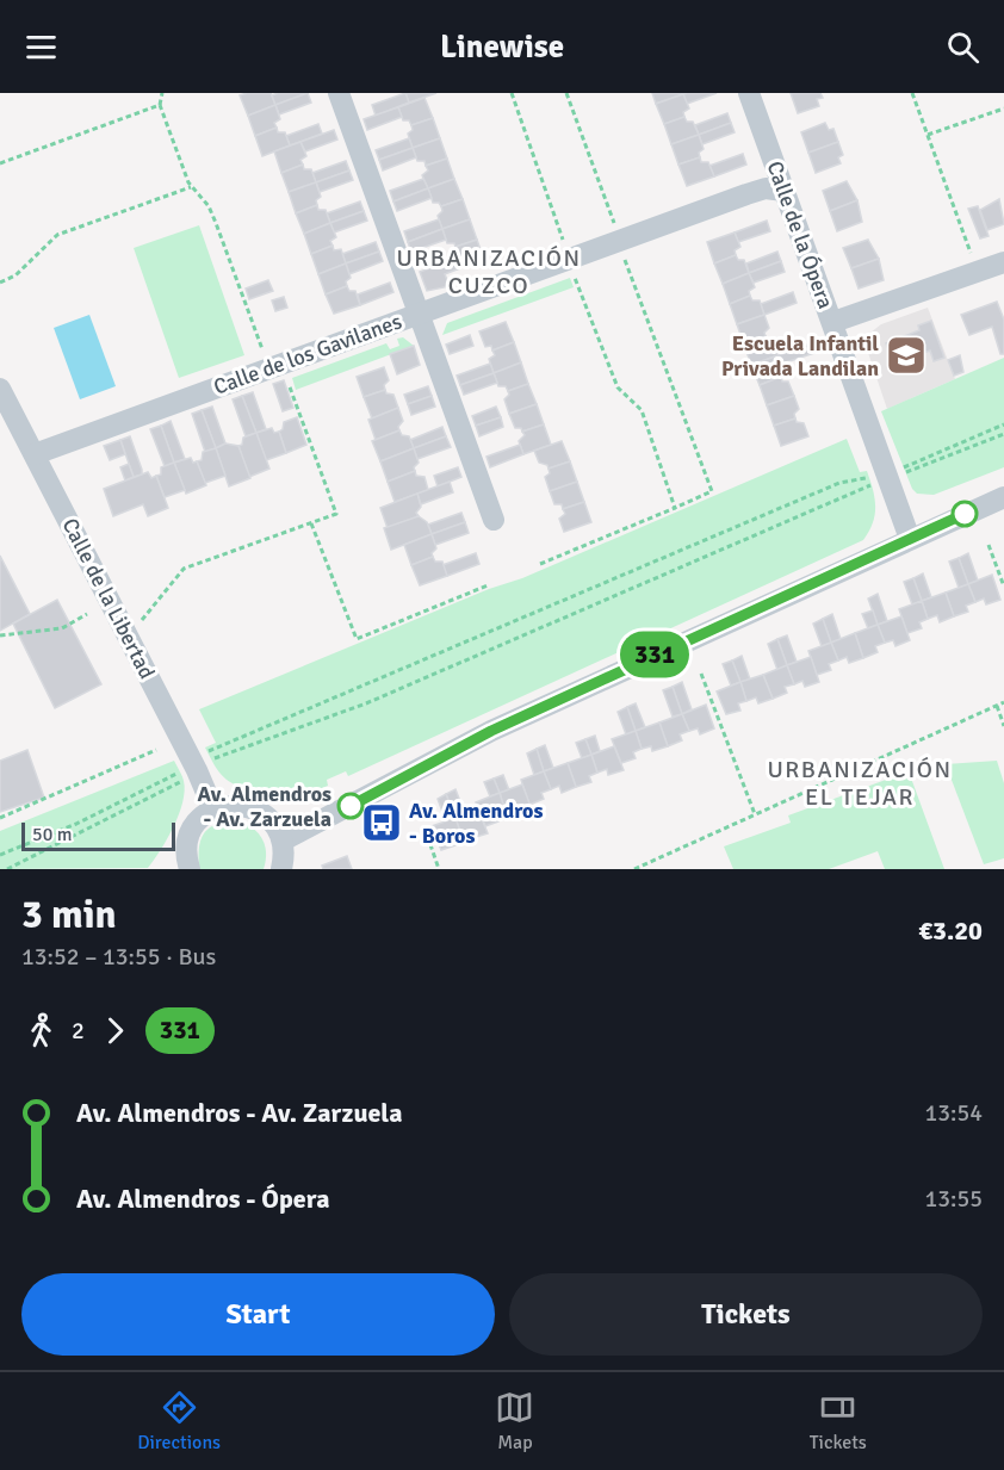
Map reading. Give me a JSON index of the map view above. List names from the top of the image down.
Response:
{
  "streets": {
    "street": ["Calle de la Ópera", "Calle de los Gavilanes", "Calle de la Libertad"]
  },
  "crossings": [
    ["Calle de la Ópera", "Calle de los Gavilanes"],
    ["Calle de los Gavilanes", "Calle de la Libertad"]
  ],
  "districts": ["URBANIZACIÓN CUZCO", "URBANIZACIÓN EL TEJAR"],
  "places": {
    "school or university": ["Escuela Infantil Privada Landilan"],
    "other": ["Av. Almendros - Av. Zarzuela"],
    "bus stop": ["Av. Almendros - Boros"]
  },
  "lines": ["bus line 331"],
  "scale_bar": "50 m",
  "page": {
    "header": "Linewise",
    "on_map": "331",
    "scale": "50 m",
    "heading": ["3 min", "13:52 – 13:55 · Bus", "€3.20"],
    "legs": ["2", "331"],
    "list": [
      {
        "name": "Av. Almendros - Av. Zarzuela",
        "value": "13:54"
      },
      {
        "name": "Av. Almendros - Ópera",
        "value": "13:55"
      }
    ],
    "buttons": ["Start", "Tickets"],
    "tabs": ["Directions", "Map", "Tickets"]
  }
}
